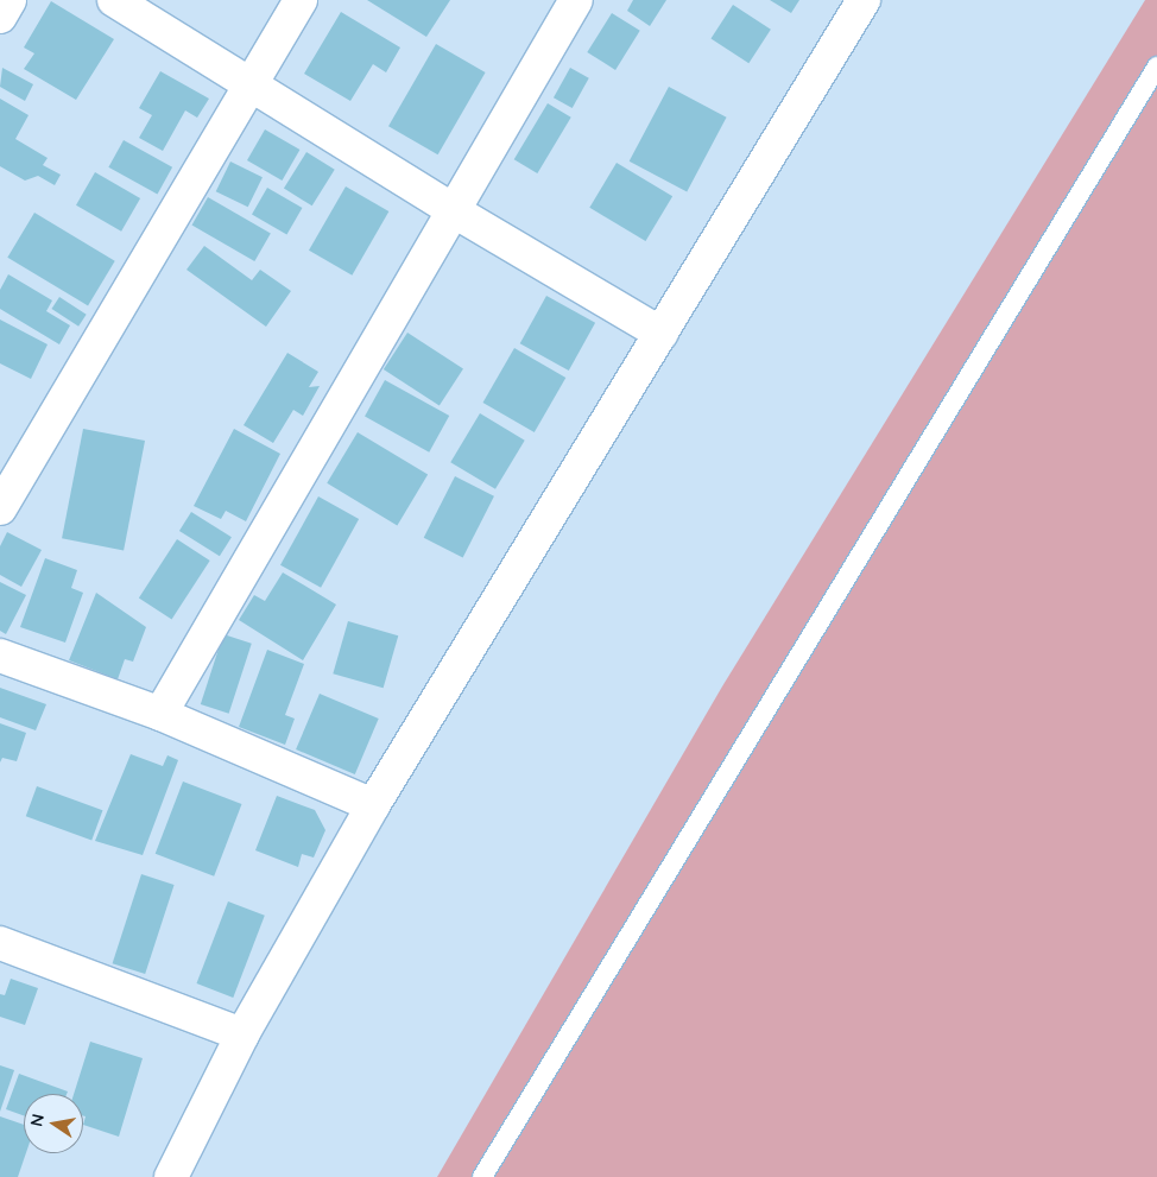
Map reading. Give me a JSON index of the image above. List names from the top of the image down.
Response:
{
  "north": "left"
}
